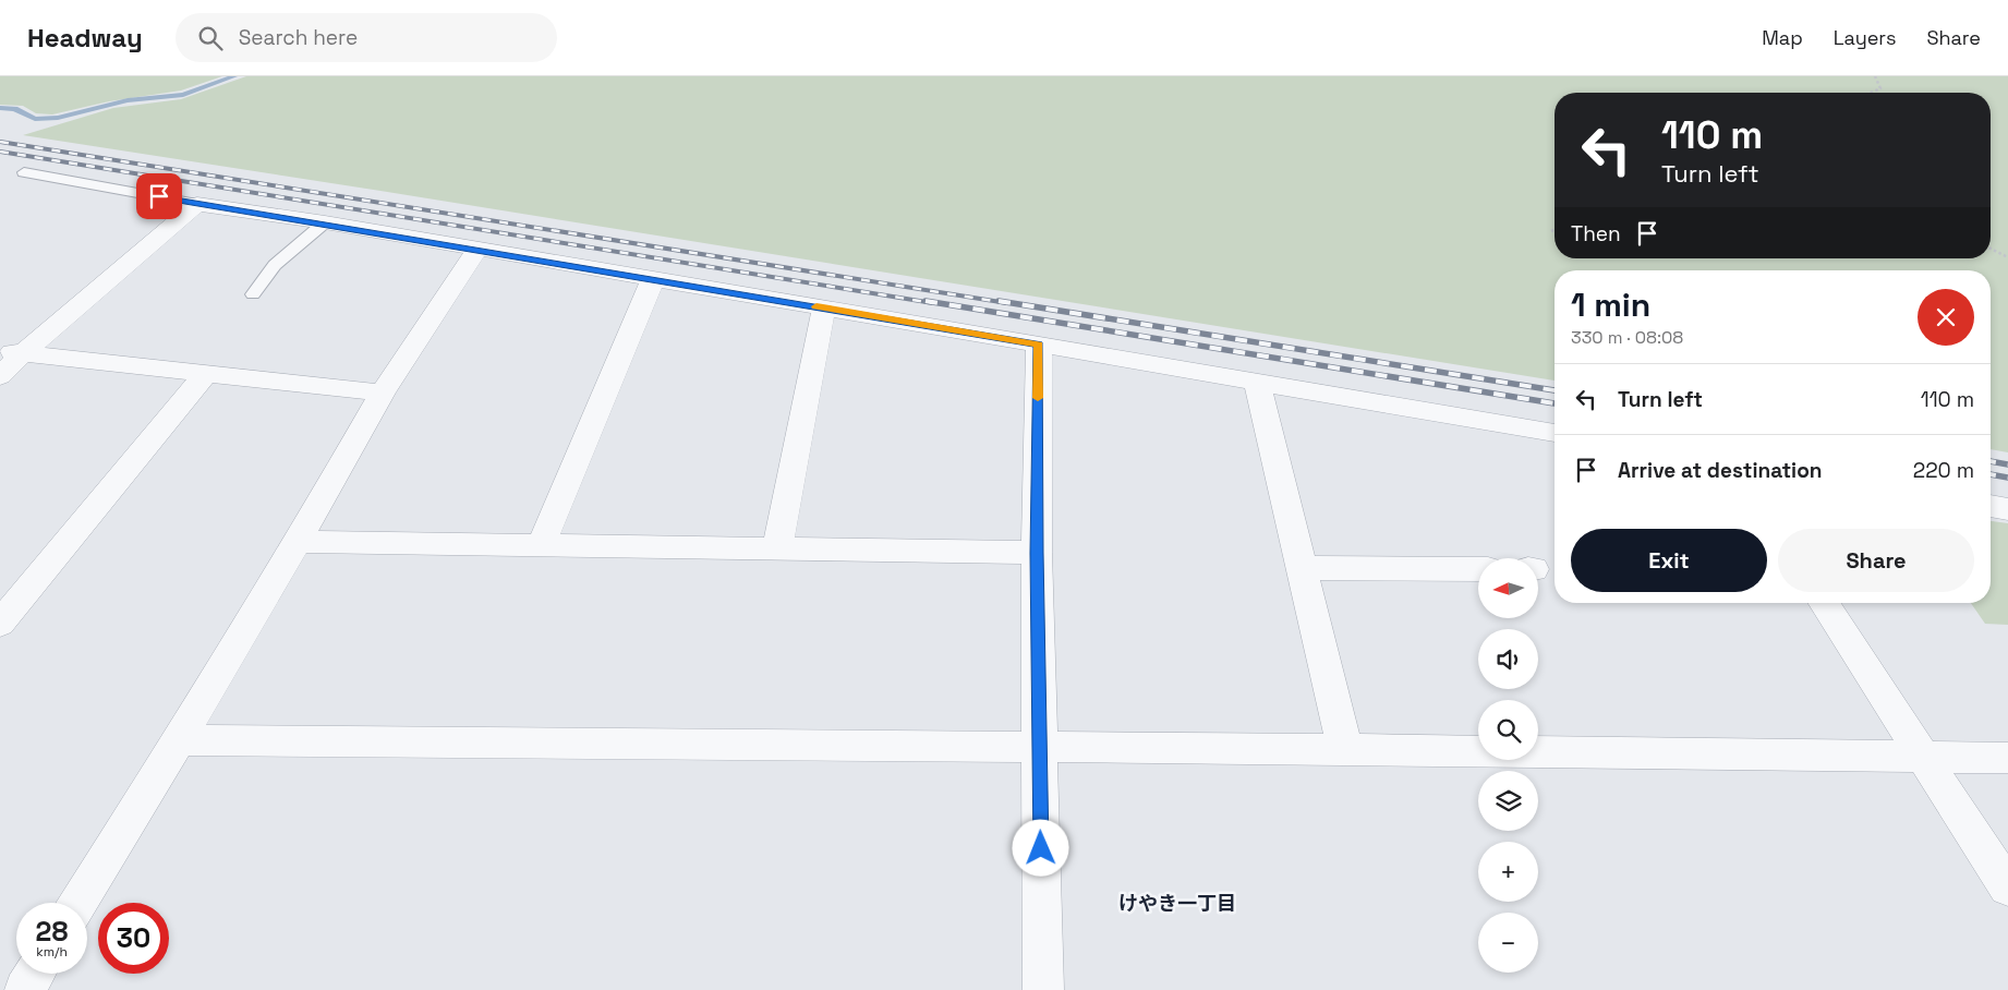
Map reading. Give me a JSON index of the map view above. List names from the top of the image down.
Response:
{
  "districts": ["けやき一丁目"],
  "north": "left",
  "page": {
    "header": "Headway",
    "search": "Search here",
    "nav": ["Map", "Layers", "Share"],
    "turn": ["110 m", "Turn left"],
    "then": "Then",
    "heading": ["1 min", "330 m · 08:08"],
    "list": [
      {
        "name": "Turn left",
        "value": "110 m"
      },
      {
        "name": "Arrive at destination",
        "value": "220 m"
      }
    ],
    "buttons": ["Exit", "Share"],
    "map_buttons": ["+", "−"],
    "speed": "28 km/h",
    "limit": "30"
  }
}
